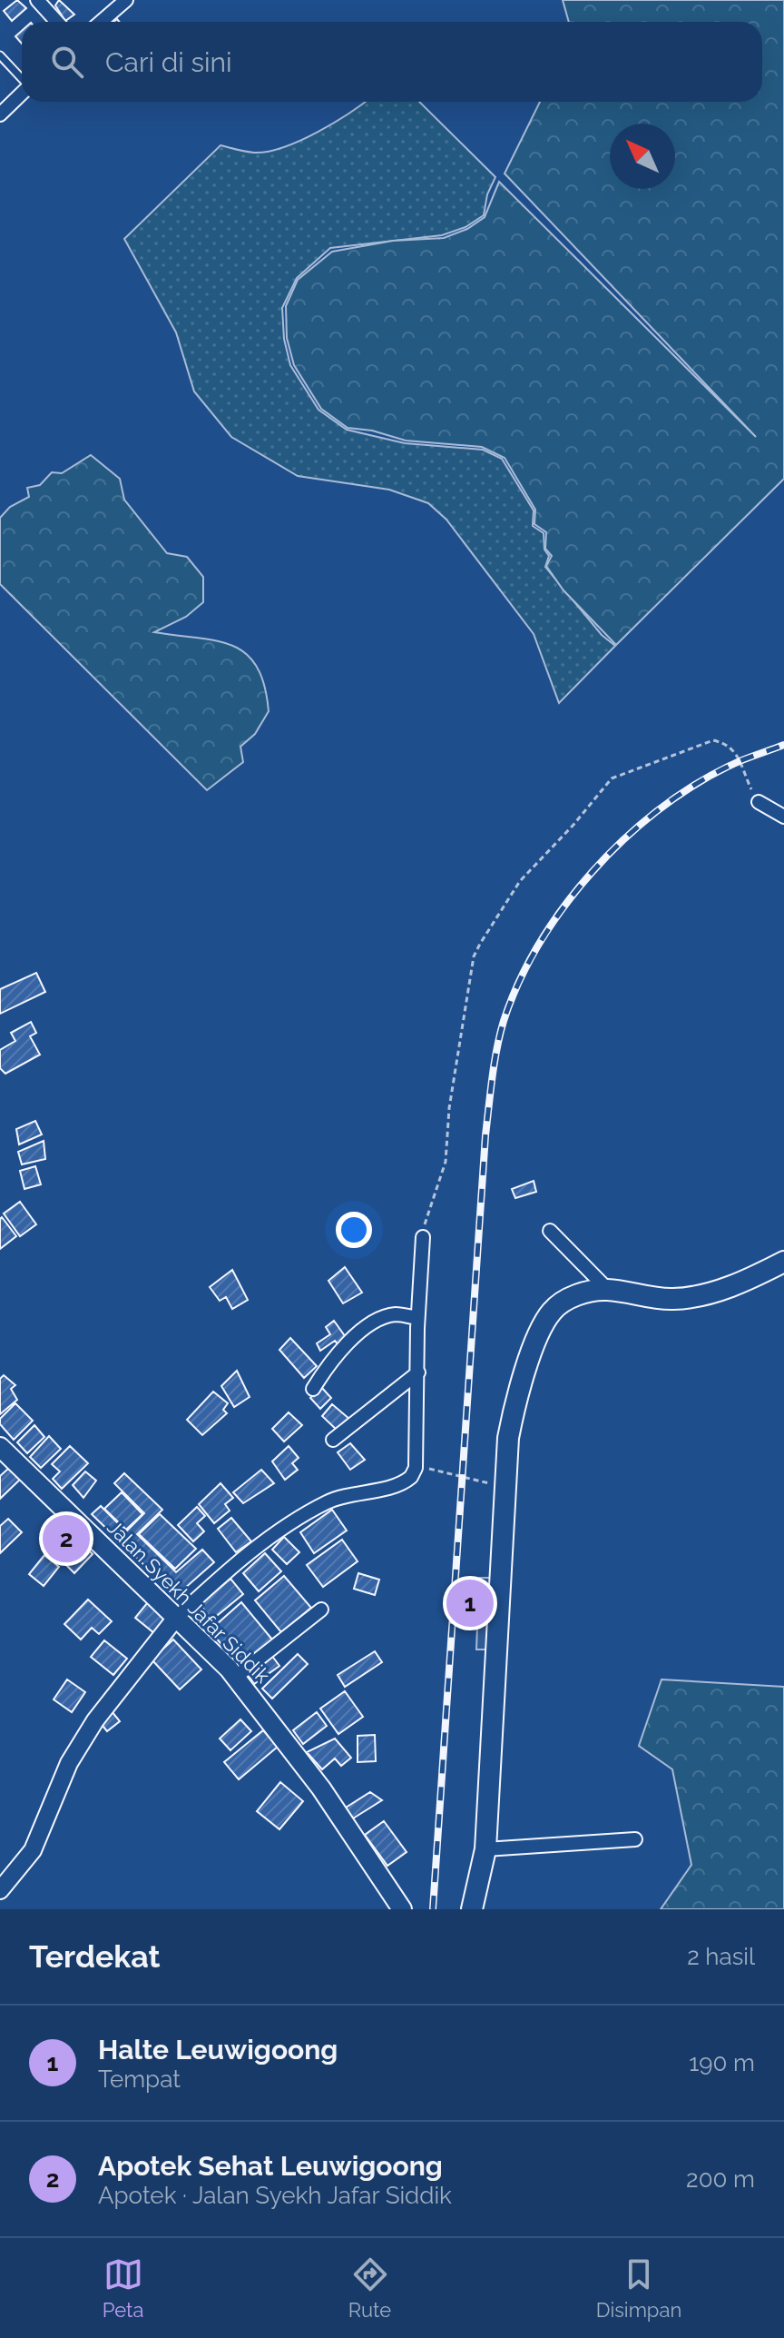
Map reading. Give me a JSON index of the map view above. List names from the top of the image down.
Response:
{
  "streets": {
    "main road": ["Jalan Syekh Jafar Siddik"]
  },
  "north": "top left",
  "page": {
    "search": "Cari di sini",
    "pins": ["2", "1"],
    "heading": ["Terdekat", "2 hasil"],
    "list": [
      {
        "mark": "1",
        "name": "Halte Leuwigoong",
        "note": "Tempat",
        "value": "190 m"
      },
      {
        "mark": "2",
        "name": "Apotek Sehat Leuwigoong",
        "note": "Apotek · Jalan Syekh Jafar Siddik",
        "value": "200 m"
      }
    ],
    "nav": ["Peta", "Rute", "Disimpan"]
  }
}
